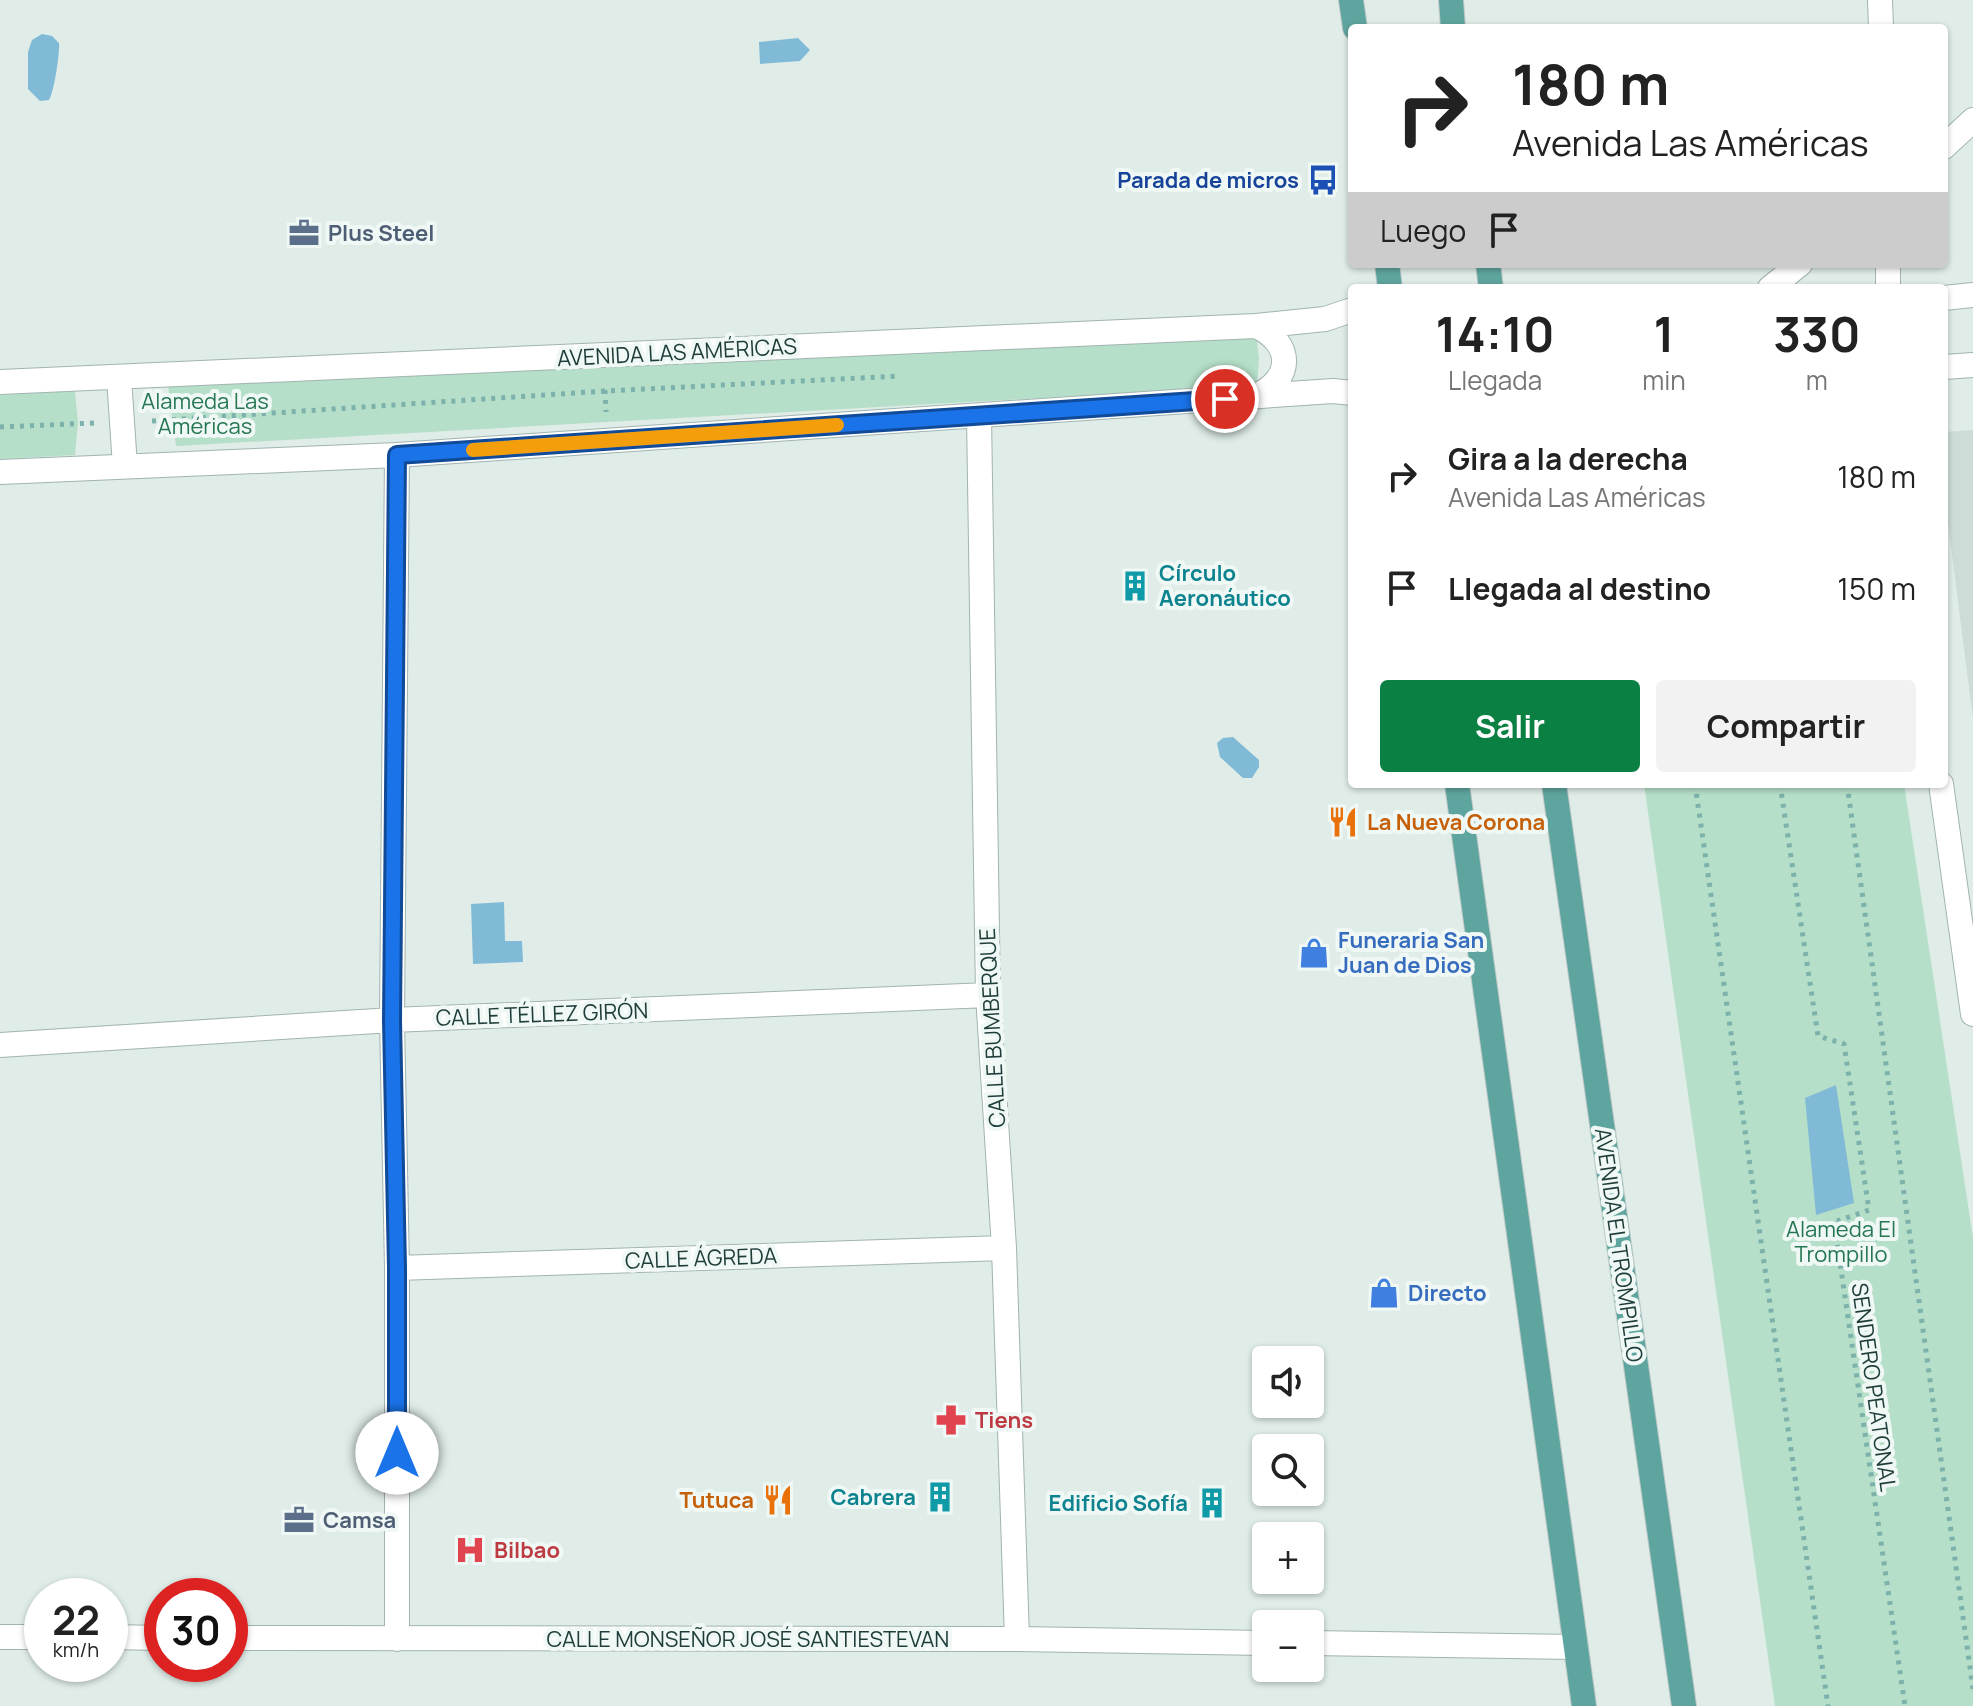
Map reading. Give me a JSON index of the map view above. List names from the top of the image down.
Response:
{
  "streets": {
    "main road": ["AVENIDA EL TROMPILLO"],
    "street": [
      "AVENIDA LAS AMÉRICAS",
      "CALLE TÉLLEZ GIRÓN",
      "CALLE BUMBERQUE",
      "CALLE ÁGREDA",
      "CALLE MONSEÑOR JOSÉ SANTIESTEVAN"
    ],
    "path": ["SENDERO PEATONAL"]
  },
  "crossings": [
    ["CALLE TÉLLEZ GIRÓN", "CALLE BUMBERQUE"],
    ["CALLE BUMBERQUE", "CALLE ÁGREDA"],
    ["CALLE BUMBERQUE", "CALLE MONSEÑOR JOSÉ SANTIESTEVAN"]
  ],
  "parks": ["Alameda Las Américas", "Alameda El Trompillo"],
  "places": {
    "bus stop": ["Parada de micros"],
    "office": ["Plus Steel", "Camsa"],
    "building": ["Círculo Aeronáutico", "Cabrera", "Edificio Sofía"],
    "restaurant": ["La Nueva Corona", "Tutuca"],
    "shop": ["Funeraria San Juan de Dios", "Directo"],
    "pharmacy": ["Tiens"],
    "hospital": ["Bilbao"]
  },
  "page": {
    "turn": ["180 m", "Avenida Las Américas"],
    "then": "Luego",
    "eta": [
      "14:10",
      "Llegada",
      "1",
      "min",
      "330",
      "m"
    ],
    "list": [
      {
        "name": "Gira a la derecha",
        "note": "Avenida Las Américas",
        "value": "180 m"
      },
      {
        "name": "Llegada al destino",
        "value": "150 m"
      }
    ],
    "buttons": ["Salir", "Compartir"],
    "map_buttons": ["+", "−"],
    "speed": "22 km/h",
    "limit": "30"
  }
}
